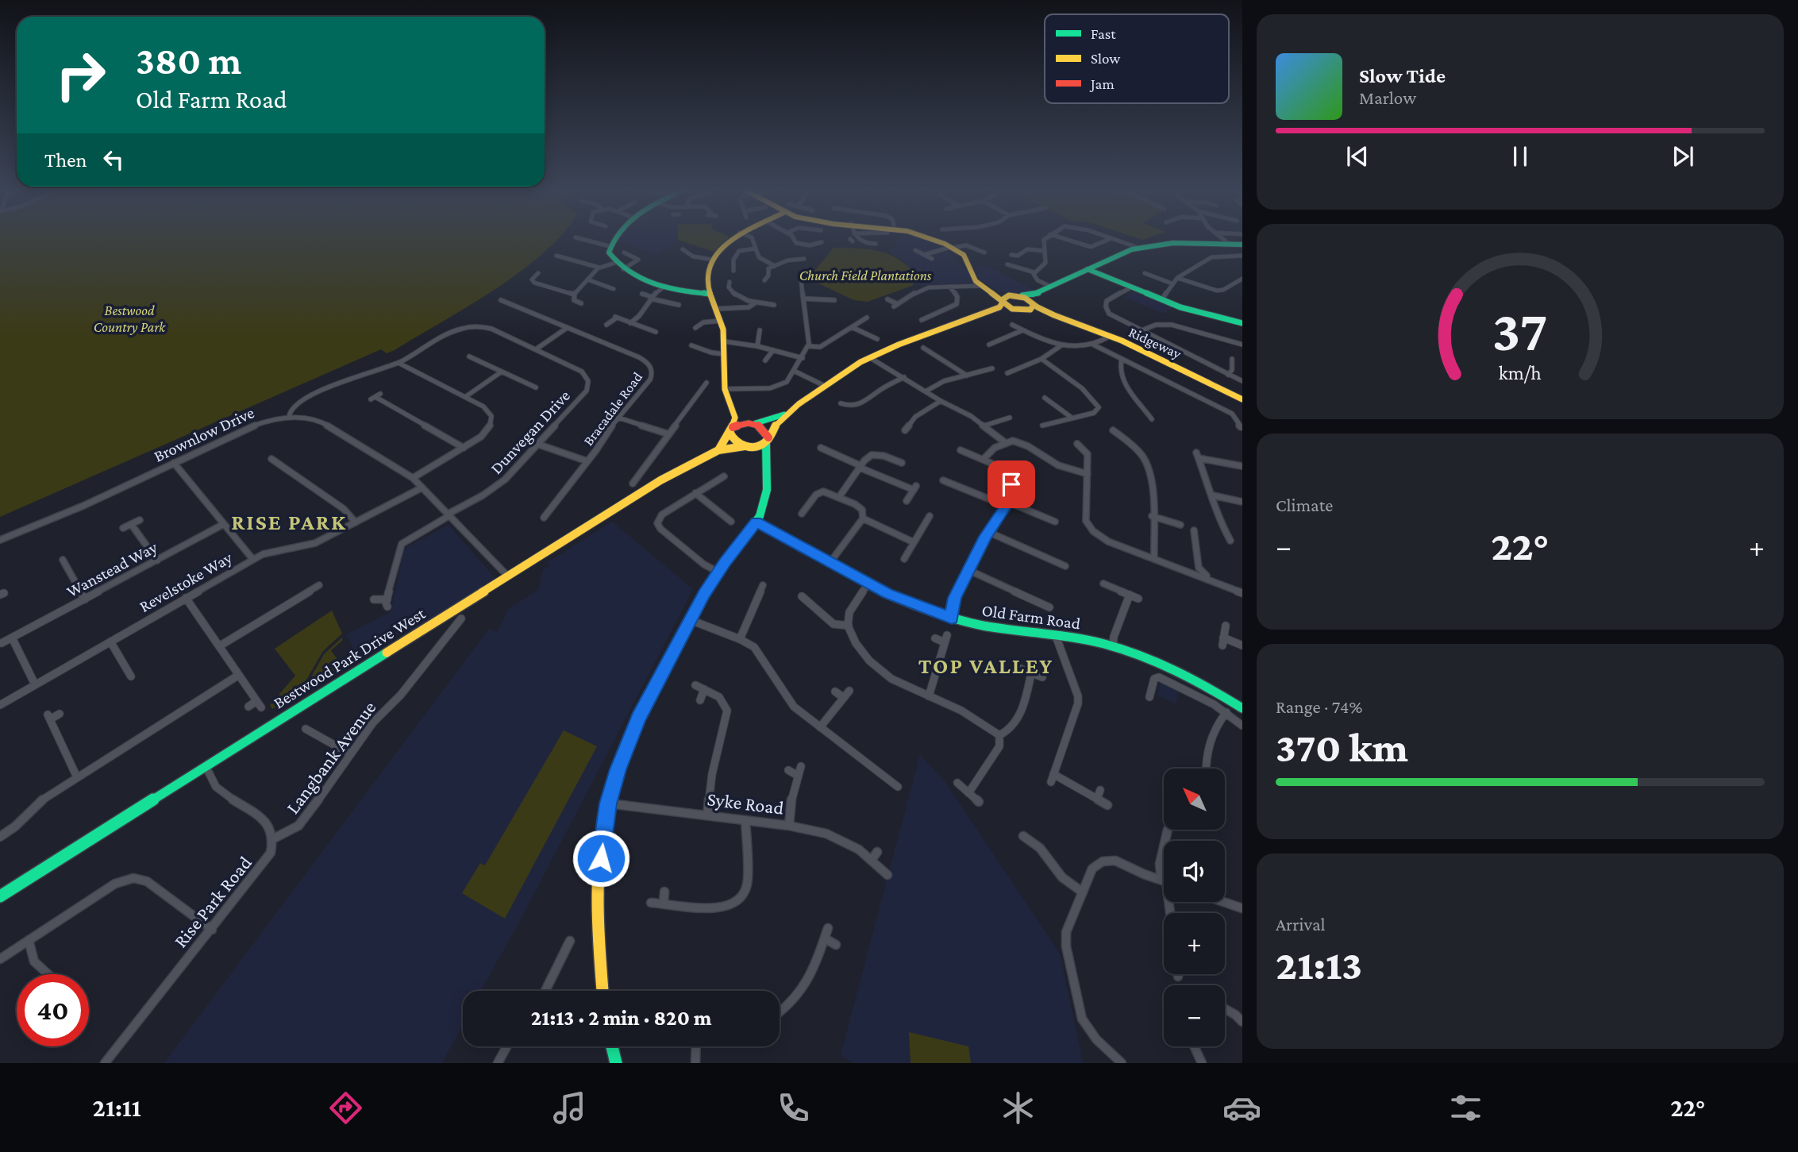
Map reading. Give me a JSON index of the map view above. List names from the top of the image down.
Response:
{
  "streets": {
    "street": [
      "Ridgeway",
      "Bracadale Road",
      "Dunvegan Drive",
      "Brownlow Drive",
      "Wanstead Way",
      "Revelstoke Way",
      "Old Farm Road",
      "Bestwood Park Drive West",
      "Langbank Avenue",
      "Syke Road",
      "Rise Park Road"
    ]
  },
  "crossings": [
    ["Bracadale Road", "Dunvegan Drive"],
    ["Dunvegan Drive", "Brownlow Drive"],
    ["Brownlow Drive", "Revelstoke Way"],
    ["Brownlow Drive", "Bestwood Park Drive West"],
    ["Langbank Avenue", "Rise Park Road"]
  ],
  "districts": ["RISE PARK", "TOP VALLEY"],
  "parks": ["Church Field Plantations", "Bestwood Country Park"],
  "legend": ["Fast", "Slow", "Jam"],
  "north": "top left",
  "page": {
    "turn": ["380 m", "Old Farm Road"],
    "song": ["Slow Tide", "Marlow"],
    "then": "Then",
    "tile": [
      "Climate",
      ["Range · 74%", "370 km"],
      ["Arrival", "21:13"]
    ],
    "heat": ["−", "22°", "+"],
    "map_buttons": ["+", "−"],
    "limit": "40",
    "trip": "21:13 · 2 min · 820 m",
    "tabs": ["21:11", "22°"],
    "gauge": ["37", "km/h"]
  }
}
